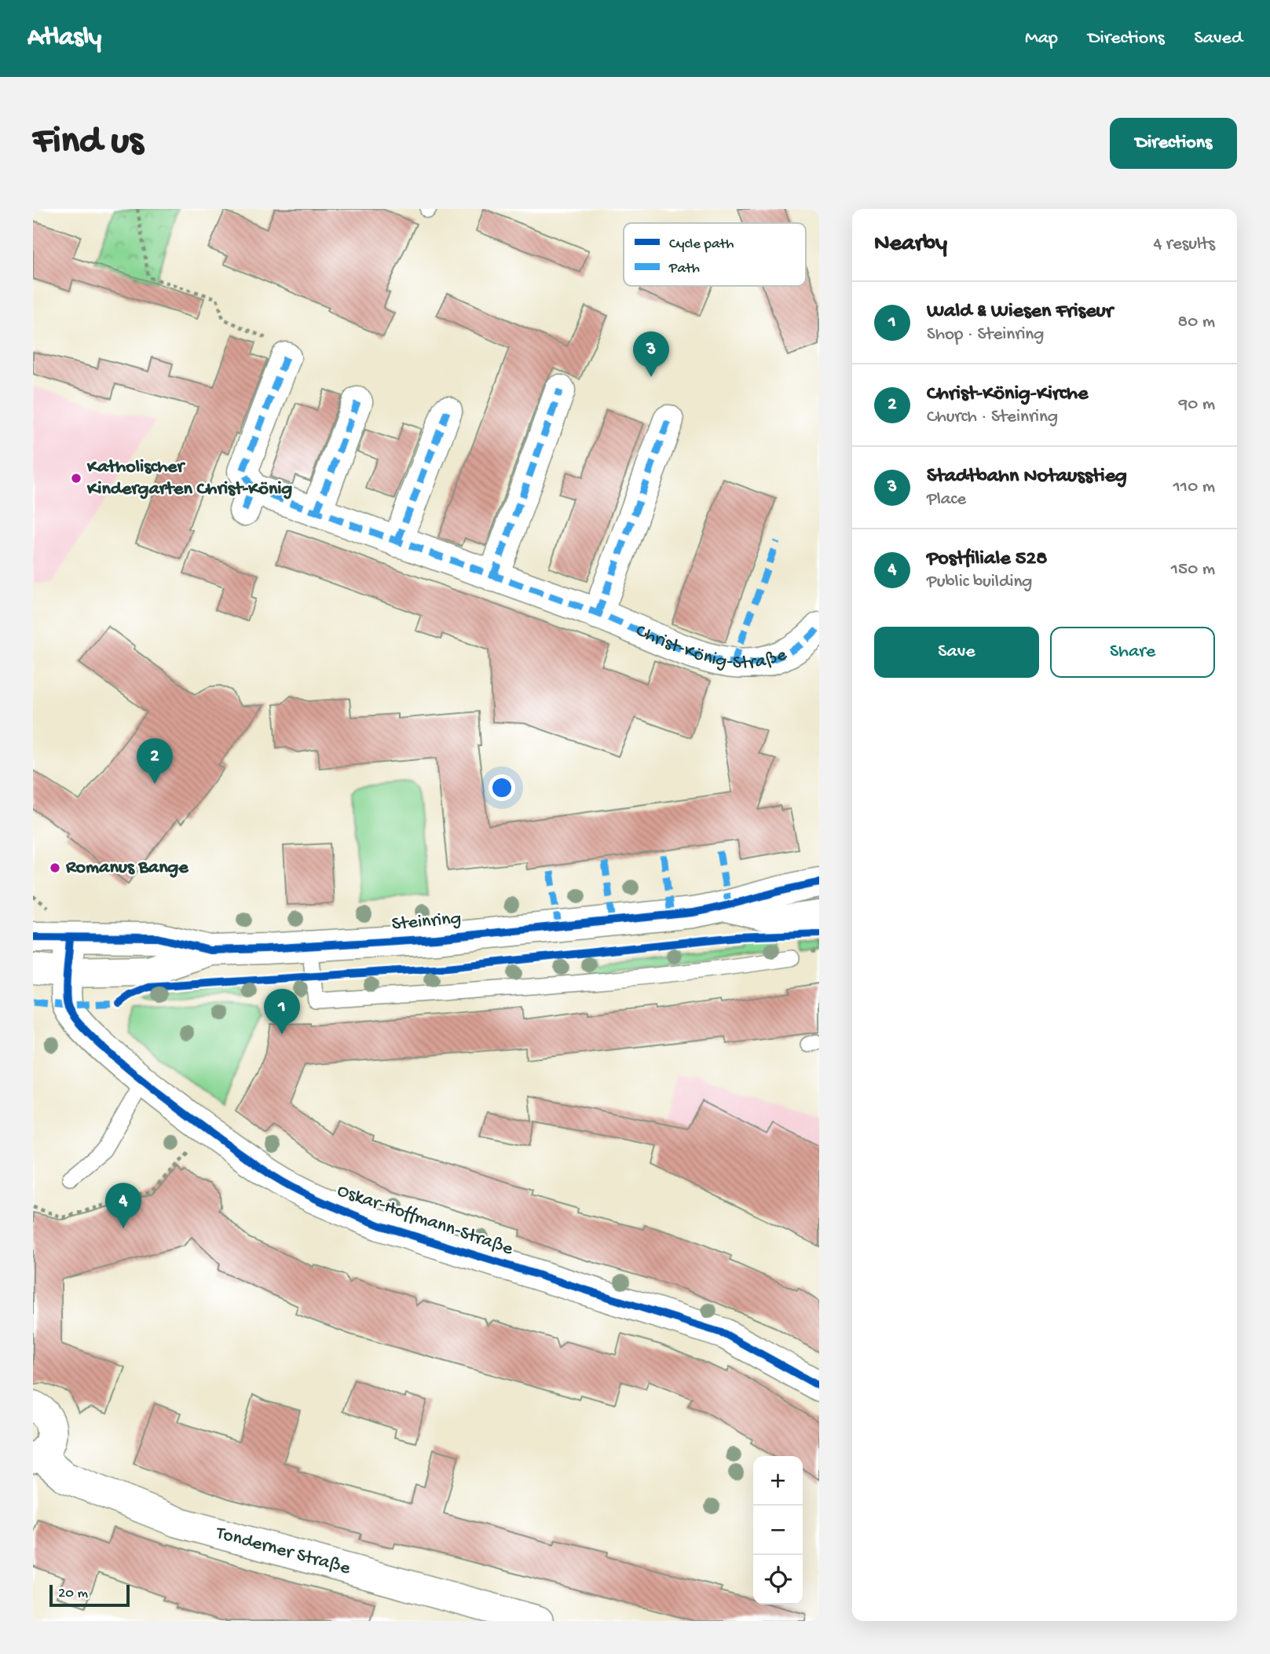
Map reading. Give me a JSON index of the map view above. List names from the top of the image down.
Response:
{
  "streets": {
    "street": [
      "Christ-König-Straße",
      "Steinring",
      "Oskar-Hoffmann-Straße",
      "Tonderner Straße"
    ]
  },
  "crossings": [
    ["Steinring", "Oskar-Hoffmann-Straße"]
  ],
  "places": ["Katholischer Kindergarten Christ-König", "Romanus Bange"],
  "legend": ["Cycle path", "Path"],
  "scale_bar": "20 m",
  "page": {
    "header": "Atlasly",
    "nav": ["Map", "Directions", "Saved"],
    "buttons": [
      "Directions",
      ["Save", "Share"]
    ],
    "title": "Find us",
    "heading": ["Nearby", "4 results"],
    "list": [
      {
        "mark": "1",
        "name": "Wald & Wiesen Friseur",
        "note": "Shop · Steinring",
        "value": "80 m"
      },
      {
        "mark": "2",
        "name": "Christ-König-Kirche",
        "note": "Church · Steinring",
        "value": "90 m"
      },
      {
        "mark": "3",
        "name": "Stadtbahn Notausstieg",
        "note": "Place",
        "value": "110 m"
      },
      {
        "mark": "4",
        "name": "Postfiliale 528",
        "note": "Public building",
        "value": "150 m"
      }
    ],
    "pins": [
      "3",
      "2",
      "1",
      "4"
    ],
    "map_buttons": ["+", "−"],
    "scale": "20 m"
  }
}
